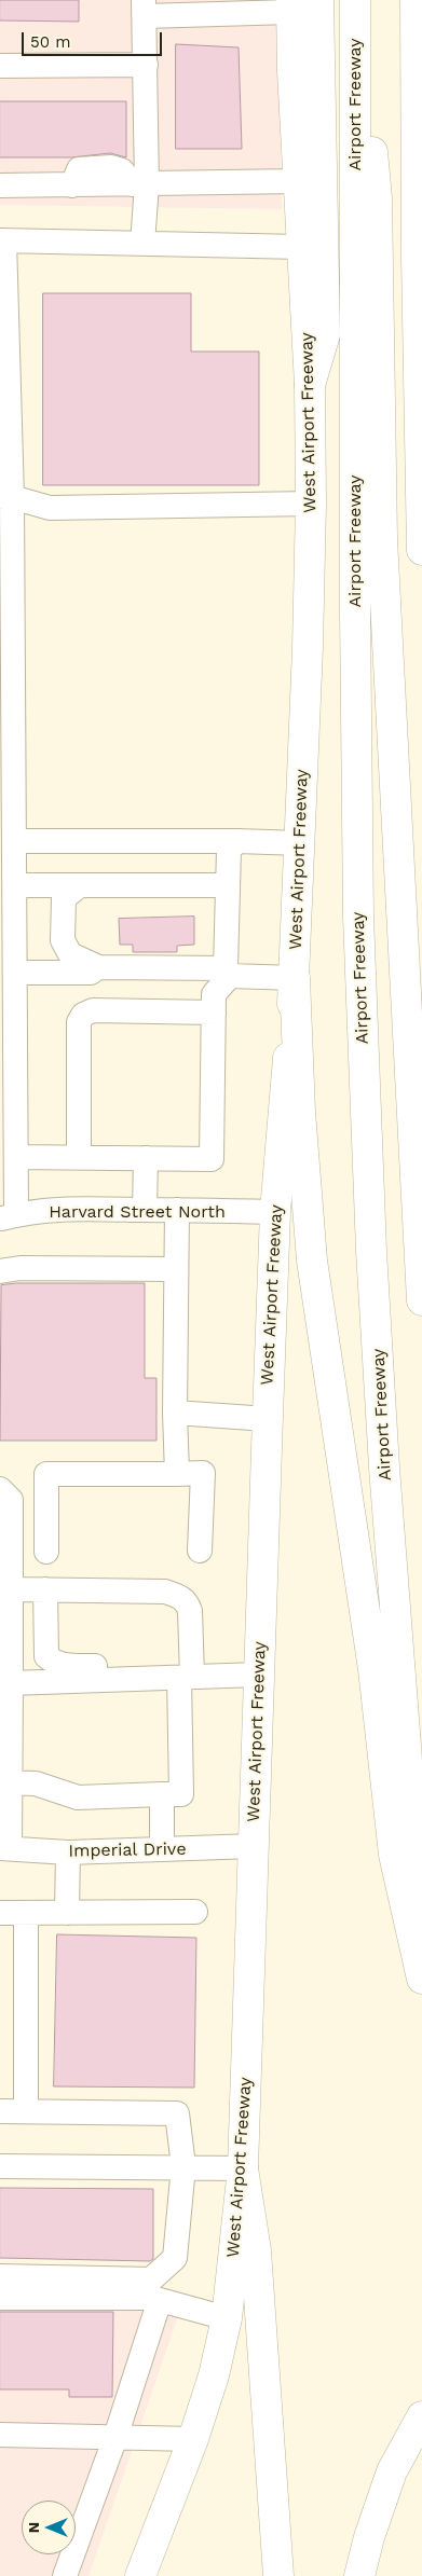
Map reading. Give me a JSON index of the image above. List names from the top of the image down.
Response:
{
  "streets": {
    "main road": ["Airport Freeway", "West Airport Freeway"],
    "street": ["Harvard Street North", "Imperial Drive"]
  },
  "crossings": [
    ["West Airport Freeway", "Harvard Street North"],
    ["West Airport Freeway", "Imperial Drive"]
  ],
  "scale_bar": "50 m",
  "north": "left"
}
